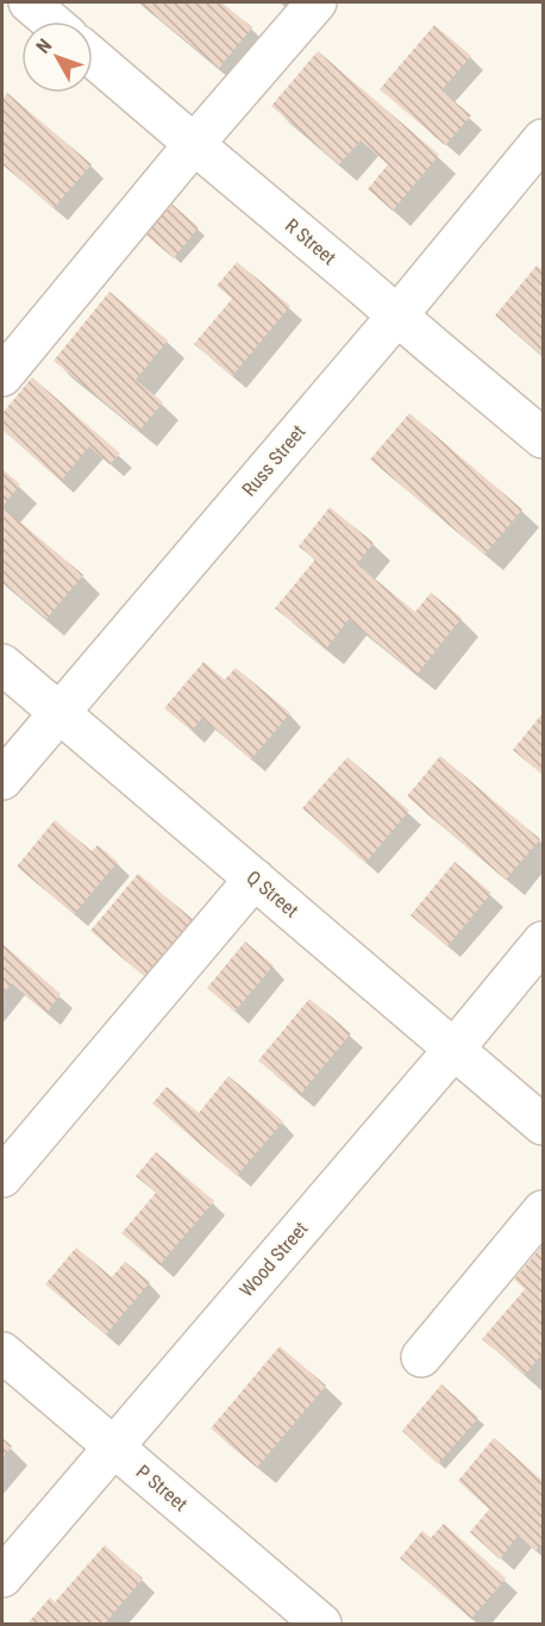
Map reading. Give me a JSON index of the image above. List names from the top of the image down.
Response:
{
  "streets": {
    "street": [
      "R Street",
      "Russ Street",
      "Q Street",
      "Wood Street",
      "P Street"
    ]
  },
  "crossings": [
    ["R Street", "Russ Street"],
    ["Russ Street", "Q Street"],
    ["Q Street", "Wood Street"],
    ["Wood Street", "P Street"]
  ],
  "north": "top left"
}
